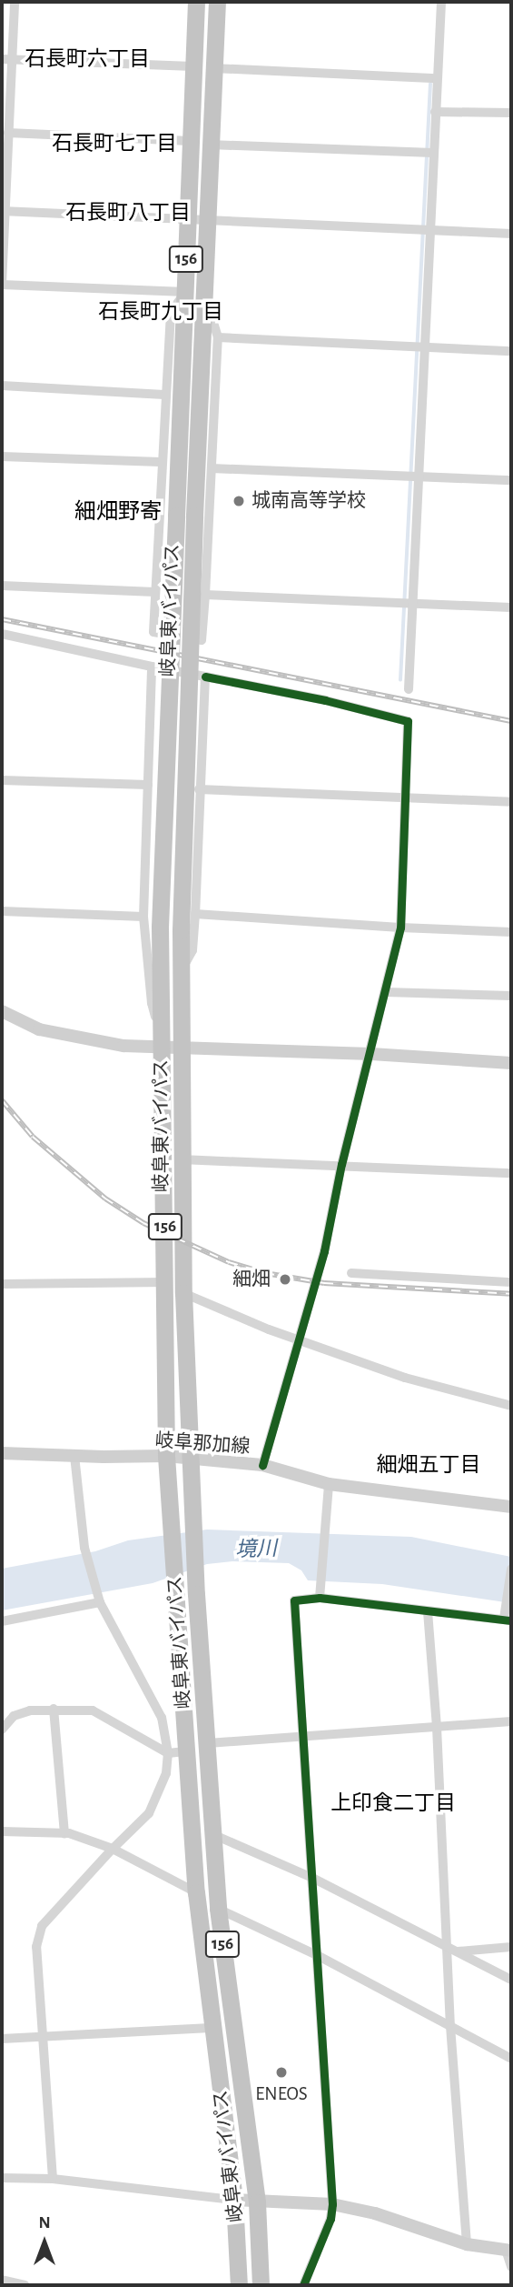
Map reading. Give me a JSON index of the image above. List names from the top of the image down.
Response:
{
  "streets": {
    "highway": ["156", "岐阜東バイパス"],
    "street": ["岐阜那加線"]
  },
  "crossings": [
    ["岐阜東バイパス", "岐阜那加線"]
  ],
  "districts": [
    "石長町六丁目",
    "石長町七丁目",
    "石長町八丁目",
    "石長町九丁目",
    "細畑野寄",
    "細畑五丁目",
    "上印食二丁目"
  ],
  "water": ["境川"],
  "places": ["城南高等学校", "細畑", "ENEOS"],
  "north": "top"
}
